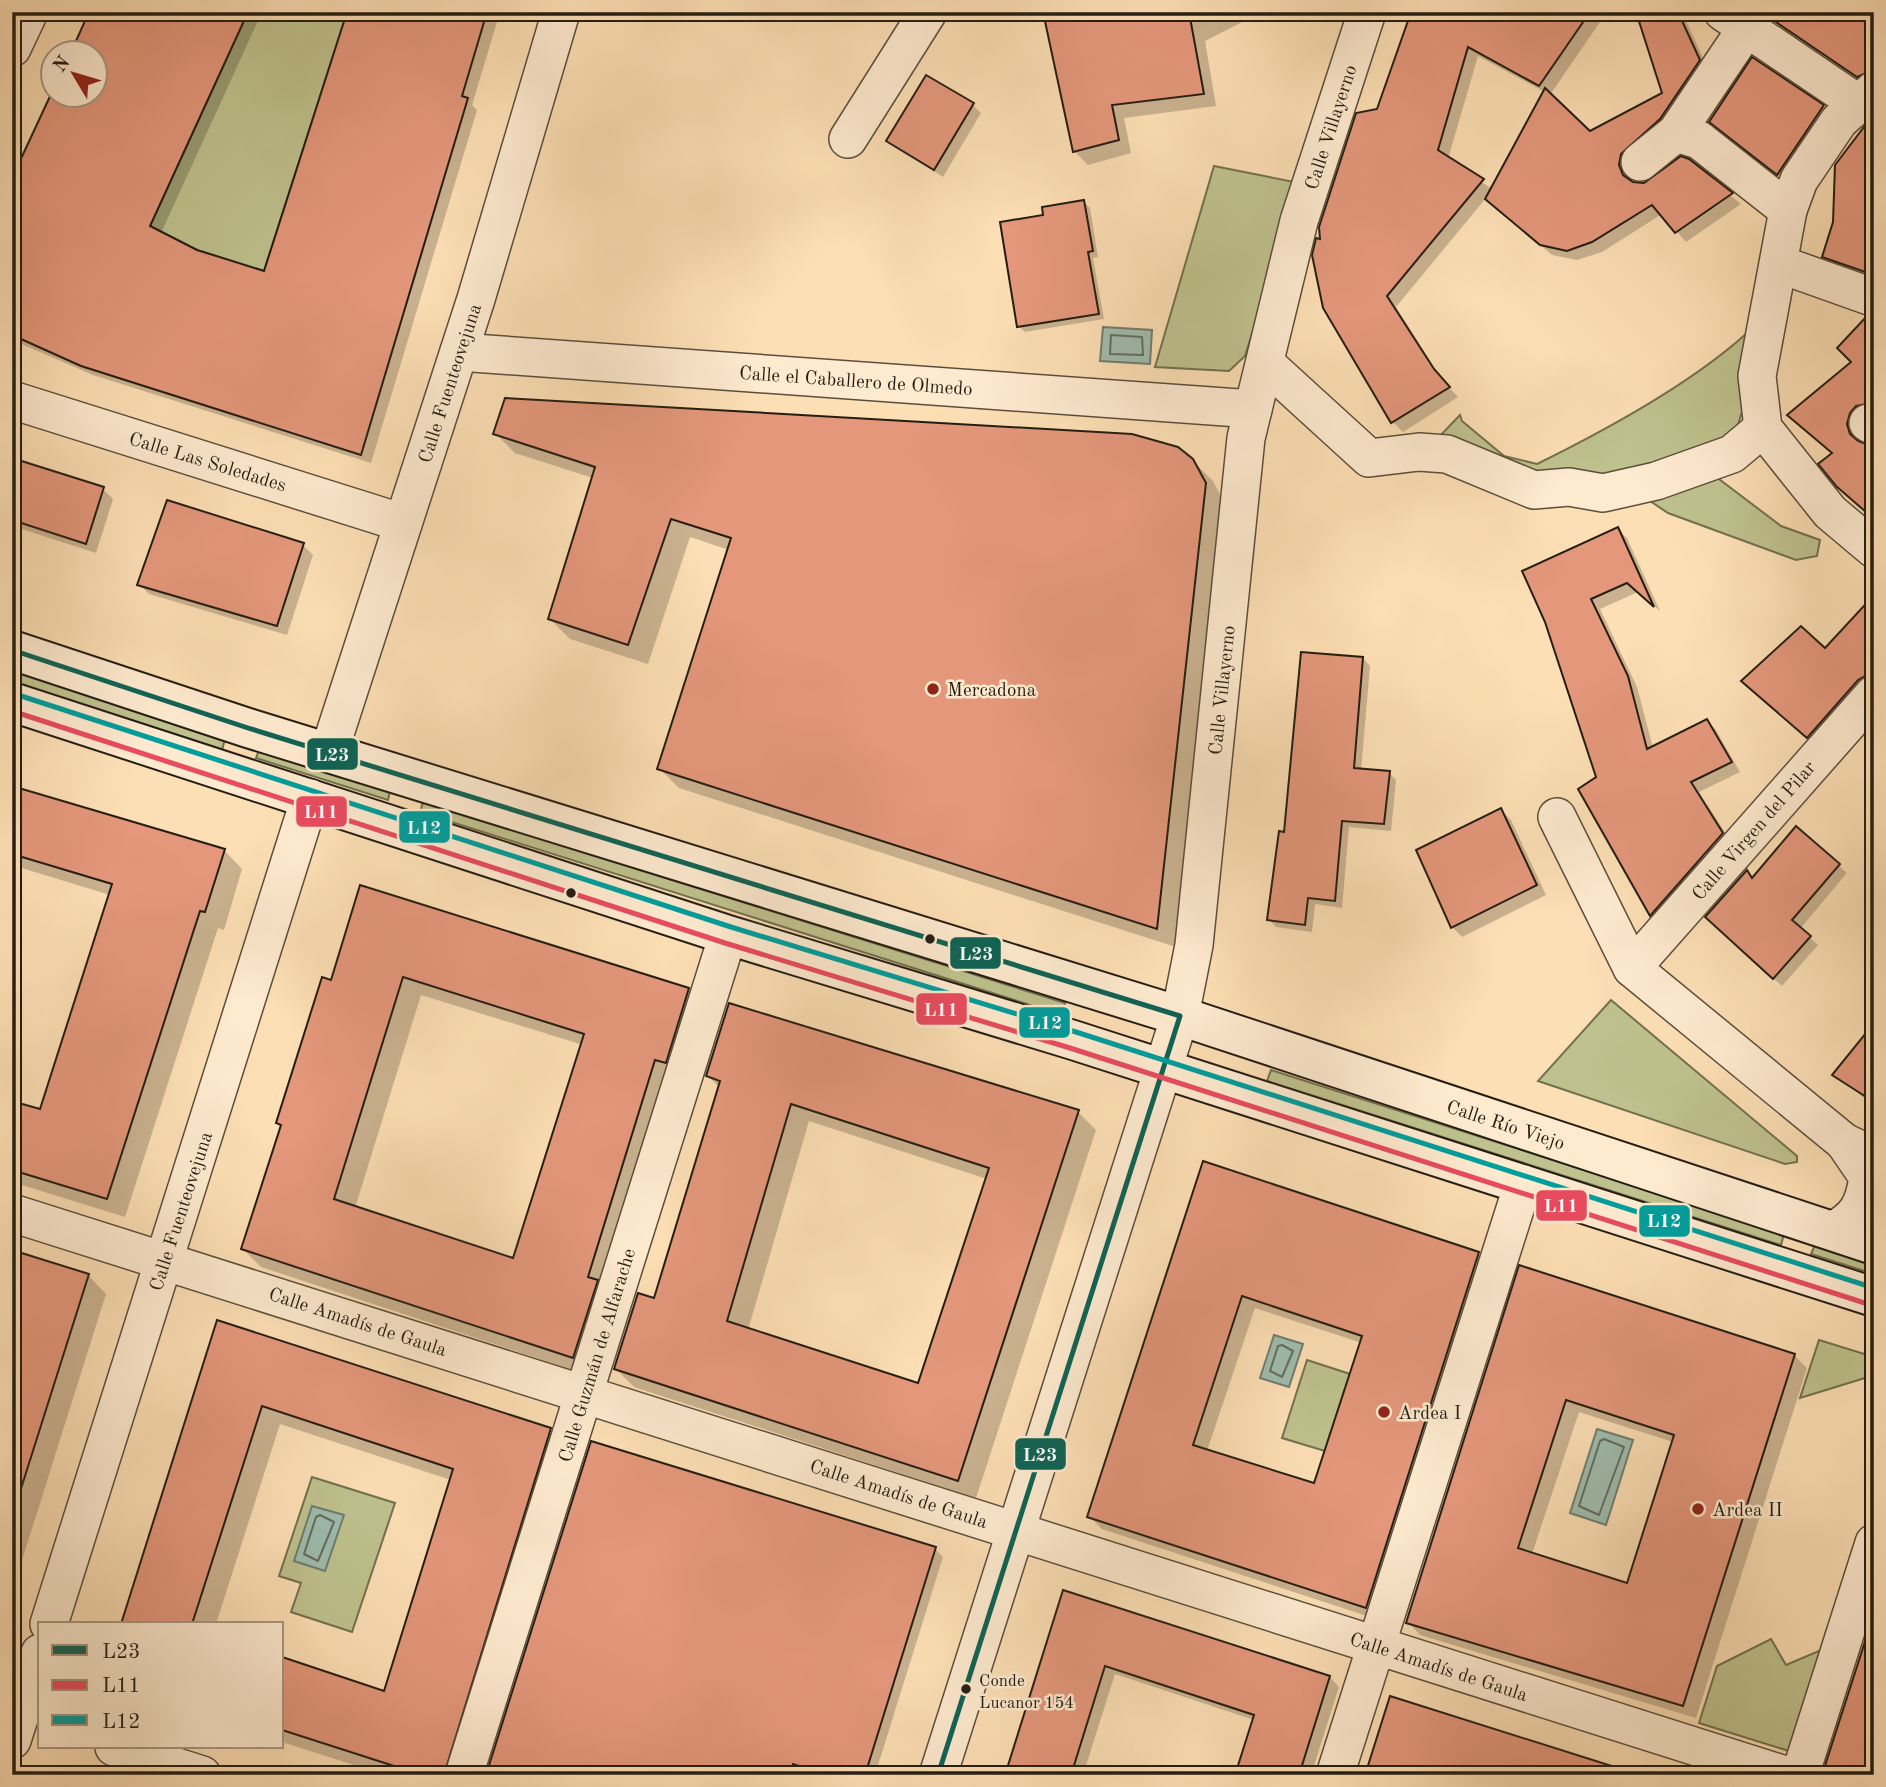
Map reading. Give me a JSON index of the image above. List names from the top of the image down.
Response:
{
  "streets": {
    "main road": ["Calle Río Viejo"],
    "street": [
      "Calle Villayerno",
      "Calle el Caballero de Olmedo",
      "Calle Fuenteovejuna",
      "Calle Las Soledades",
      "Calle Virgen del Pilar",
      "Calle Amadís de Gaula",
      "Calle Guzmán de Alfarache"
    ]
  },
  "crossings": [
    ["Calle Villayerno", "Calle el Caballero de Olmedo"],
    ["Calle Villayerno", "Calle Río Viejo"],
    ["Calle el Caballero de Olmedo", "Calle Fuenteovejuna"],
    ["Calle Fuenteovejuna", "Calle Las Soledades"],
    ["Calle Fuenteovejuna", "Calle Río Viejo"],
    ["Calle Fuenteovejuna", "Calle Amadís de Gaula"],
    ["Calle Amadís de Gaula", "Calle Guzmán de Alfarache"]
  ],
  "places": [
    "Mercadona",
    "Ardea I",
    "Ardea II",
    "Conde Lucanor 154"
  ],
  "lines": ["transit line L23", "transit line L12", "transit line L11"],
  "legend": ["L23", "L11", "L12"],
  "north": "top left"
}
